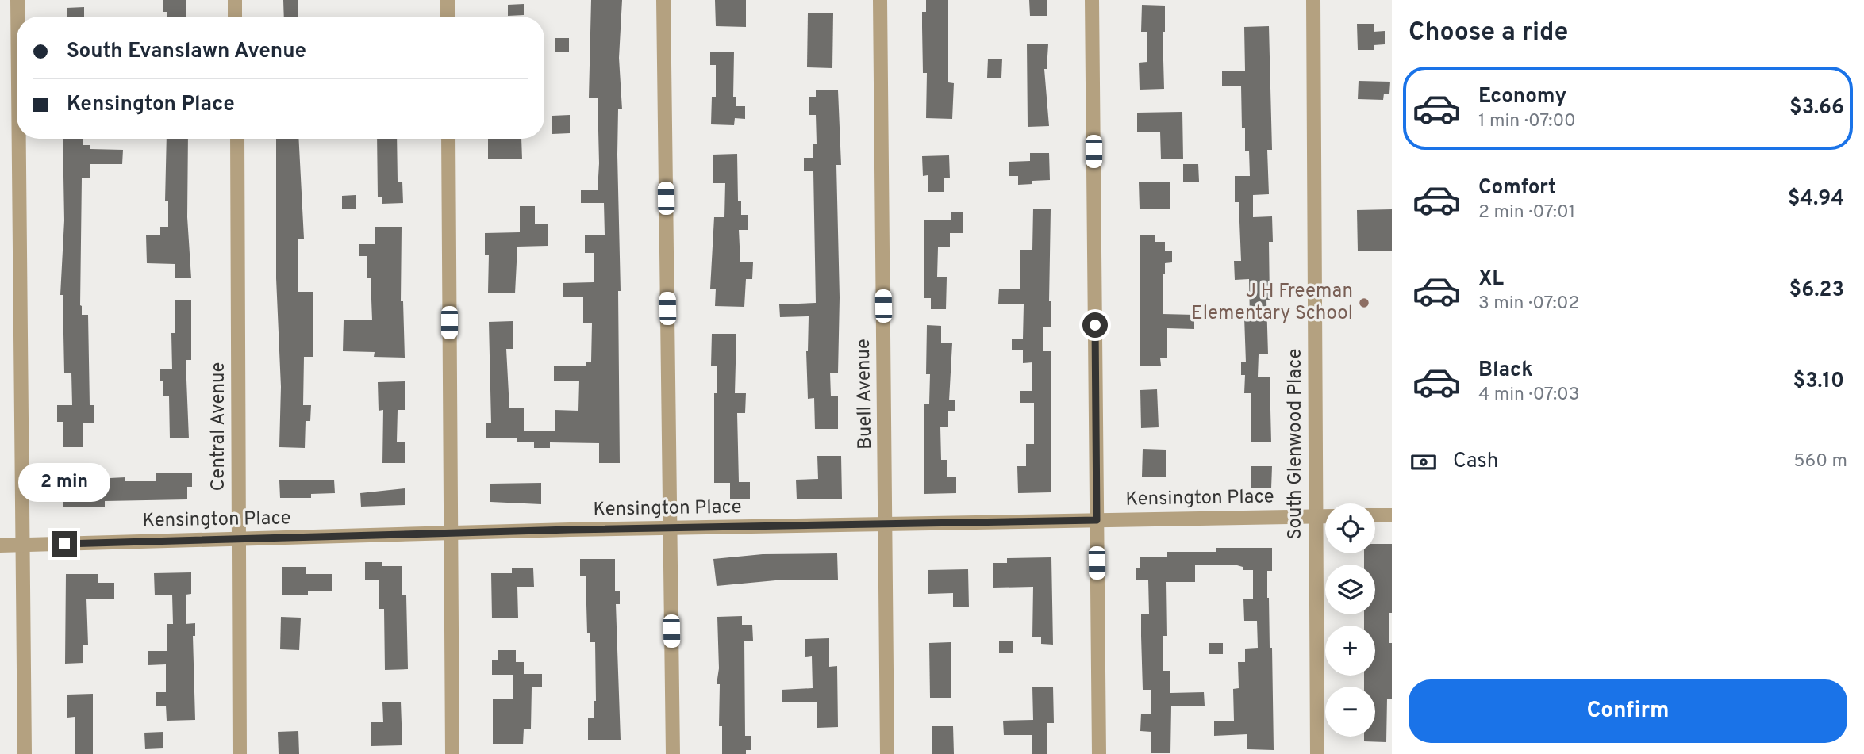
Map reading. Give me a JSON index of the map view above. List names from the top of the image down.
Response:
{
  "streets": {
    "street": [
      "Buell Avenue",
      "Central Avenue",
      "South Glenwood Place",
      "Kensington Place"
    ]
  },
  "crossings": [
    ["Buell Avenue", "Kensington Place"],
    ["Central Avenue", "Kensington Place"],
    ["South Glenwood Place", "Kensington Place"]
  ],
  "places": ["J H Freeman Elementary School"],
  "page": {
    "heading": "Choose a ride",
    "banner": ["South Evanslawn Avenue", "Kensington Place"],
    "list": [
      {
        "name": "Economy",
        "note": "1 min · 07:00",
        "value": "$3.66"
      },
      {
        "name": "Comfort",
        "note": "2 min · 07:01",
        "value": "$4.94"
      },
      {
        "name": "XL",
        "note": "3 min · 07:02",
        "value": "$6.23"
      },
      {
        "name": "Black",
        "note": "4 min · 07:03",
        "value": "$3.10"
      }
    ],
    "pay": ["Cash", "560 m"],
    "bubble": "2 min",
    "map_buttons": ["+", "−"],
    "buttons": "Confirm"
  }
}
